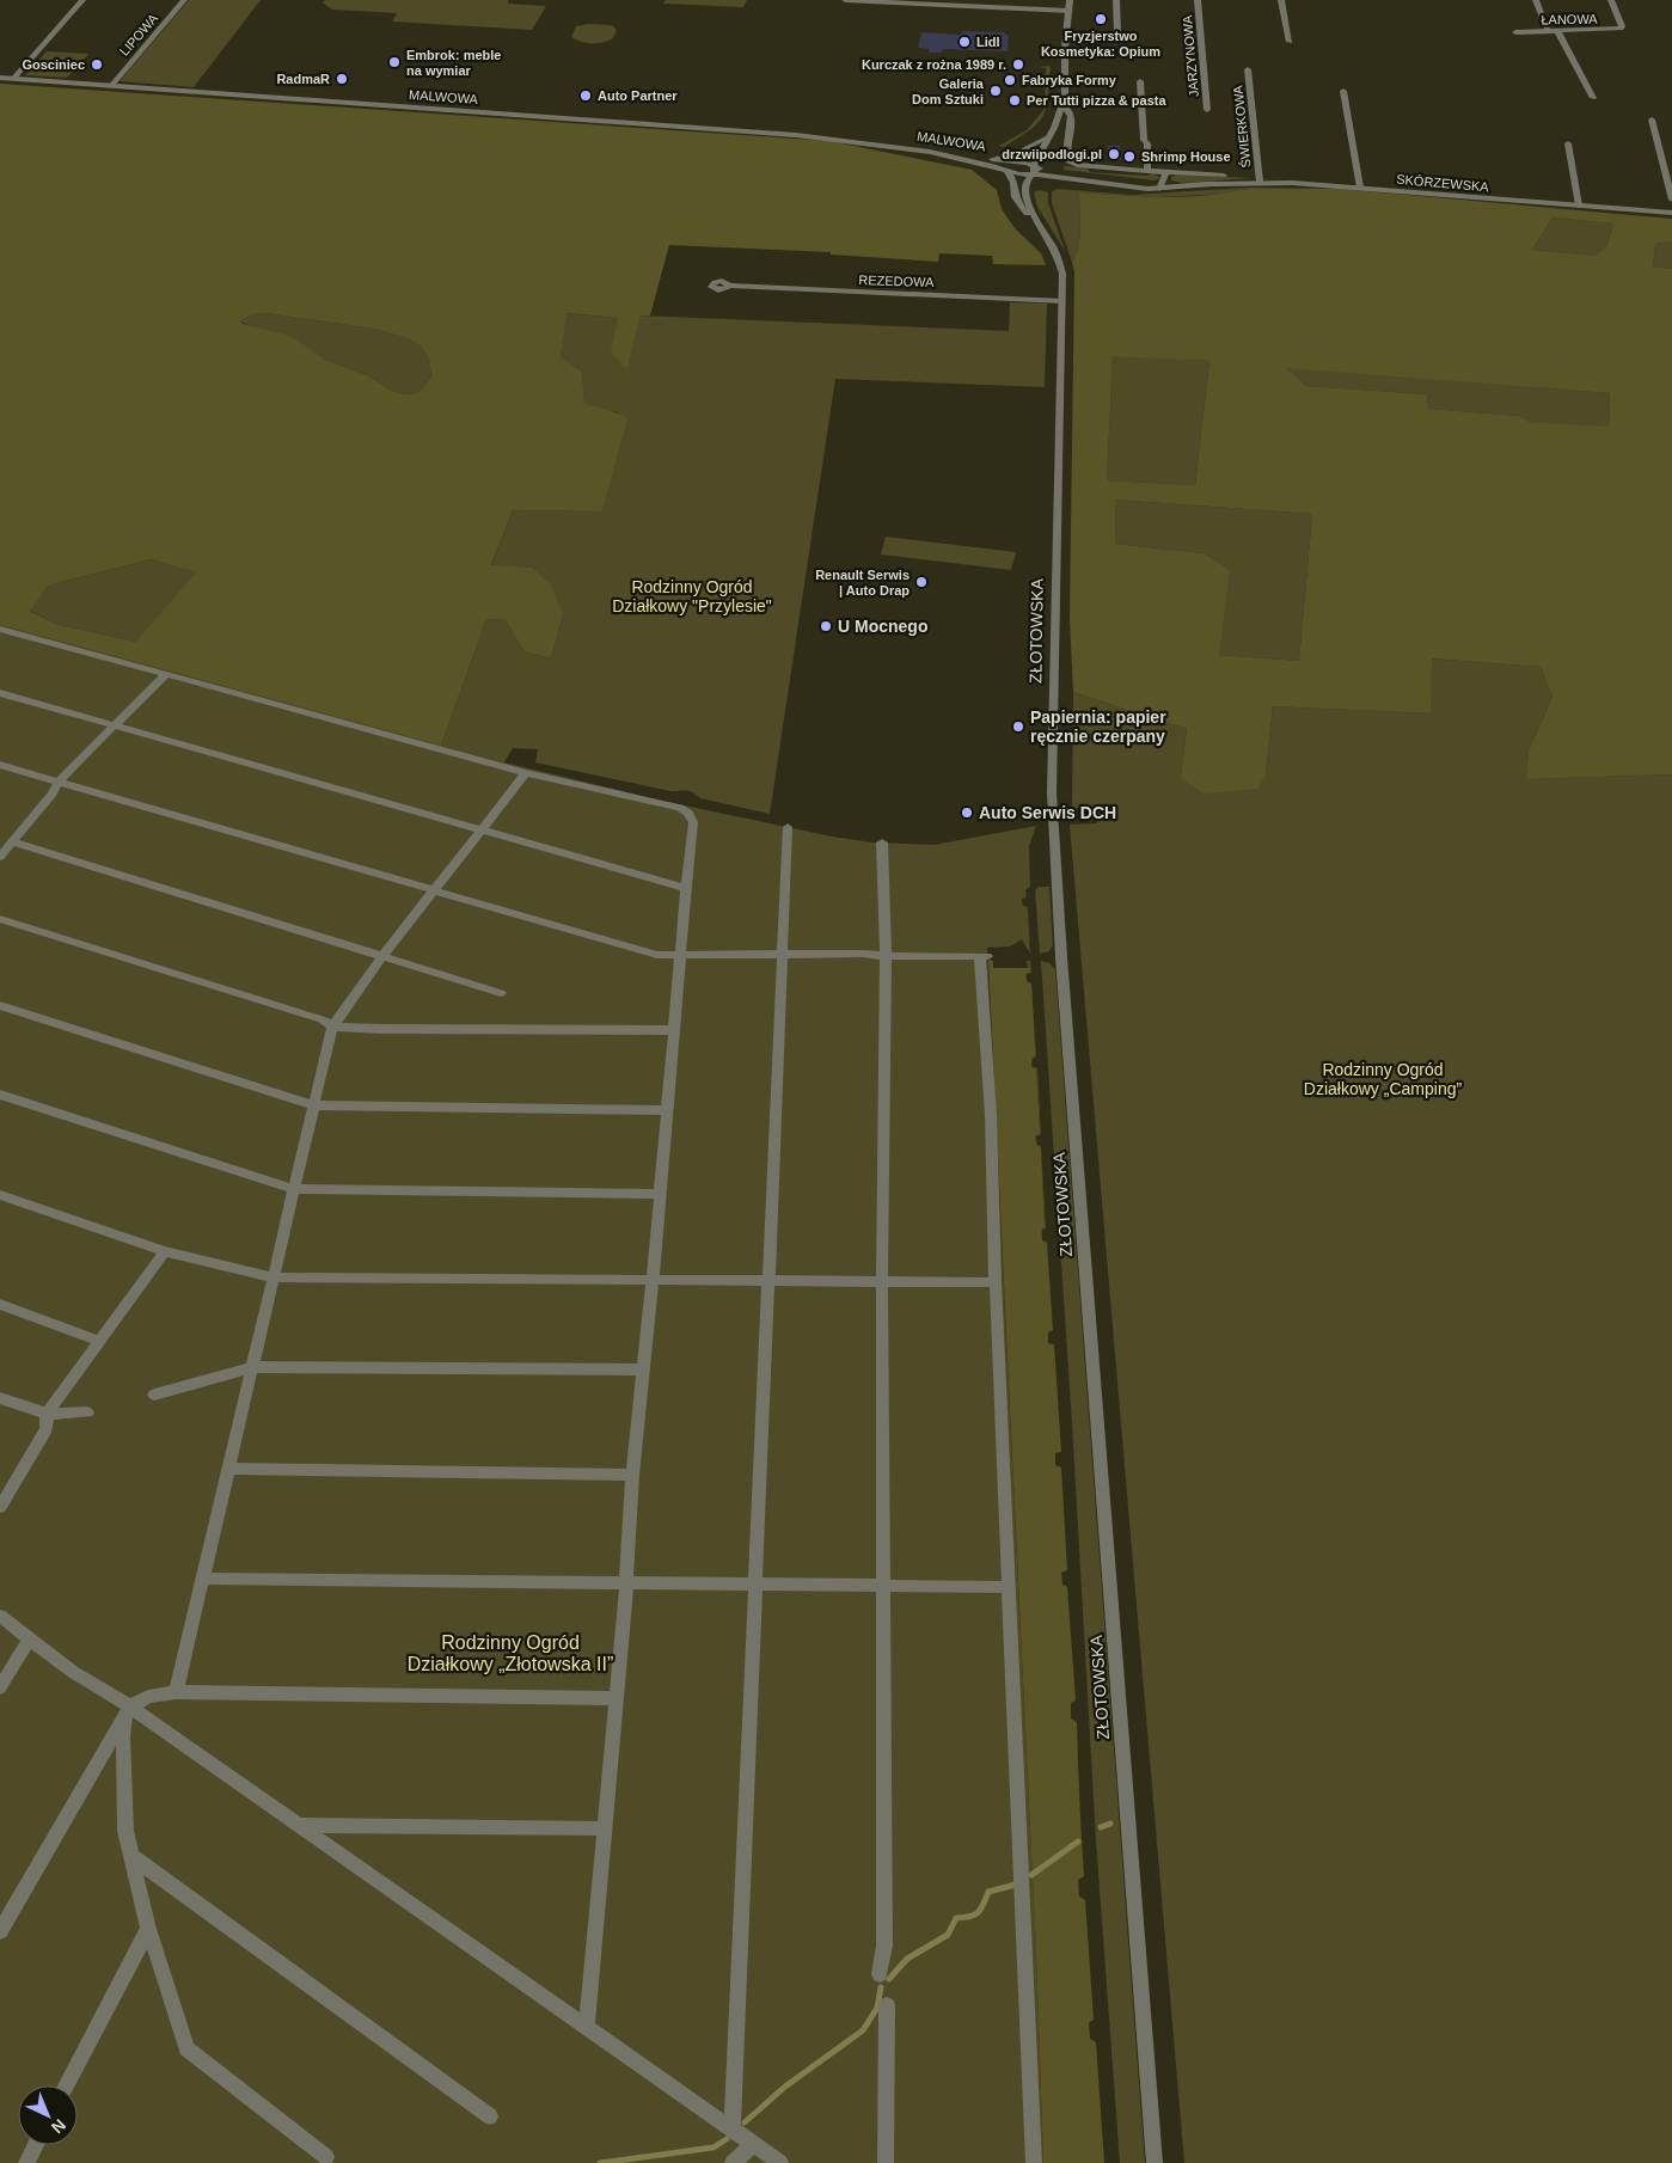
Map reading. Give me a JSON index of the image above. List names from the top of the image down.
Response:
{
  "streets": {
    "street": [
      "ŁANOWA",
      "LIPOWA",
      "JARZYNOWA",
      "MALWOWA",
      "ŚWIERKOWA",
      "SKÓRZEWSKA",
      "REZEDOWA",
      "ZŁOTOWSKA"
    ]
  },
  "crossings": [
    ["LIPOWA", "MALWOWA"],
    ["MALWOWA", "SKÓRZEWSKA"],
    ["MALWOWA", "ZŁOTOWSKA"],
    ["ŚWIERKOWA", "SKÓRZEWSKA"],
    ["REZEDOWA", "ZŁOTOWSKA"]
  ],
  "parks": ["Rodzinny Ogród Działkowy \"Przylesie\"", "Rodzinny Ogród Działkowy „Camping”", "Rodzinny Ogród Działkowy „Złotowska II”"],
  "places": [
    "Fryzjerstwo Kosmetyka: Opium",
    "Lidl",
    "Embrok: meble na wymiar",
    "Gosciniec",
    "Kurczak z rożna 1989 r.",
    "RadmaR",
    "Fabryka Formy",
    "Galeria Dom Sztuki",
    "Auto Partner",
    "Per Tutti pizza & pasta",
    "drzwiipodlogi.pl",
    "Shrimp House",
    "Renault Serwis | Auto Drap",
    "U Mocnego",
    "Papiernia: papier ręcznie czerpany",
    "Auto Serwis DCH"
  ],
  "north": "bottom right"
}
